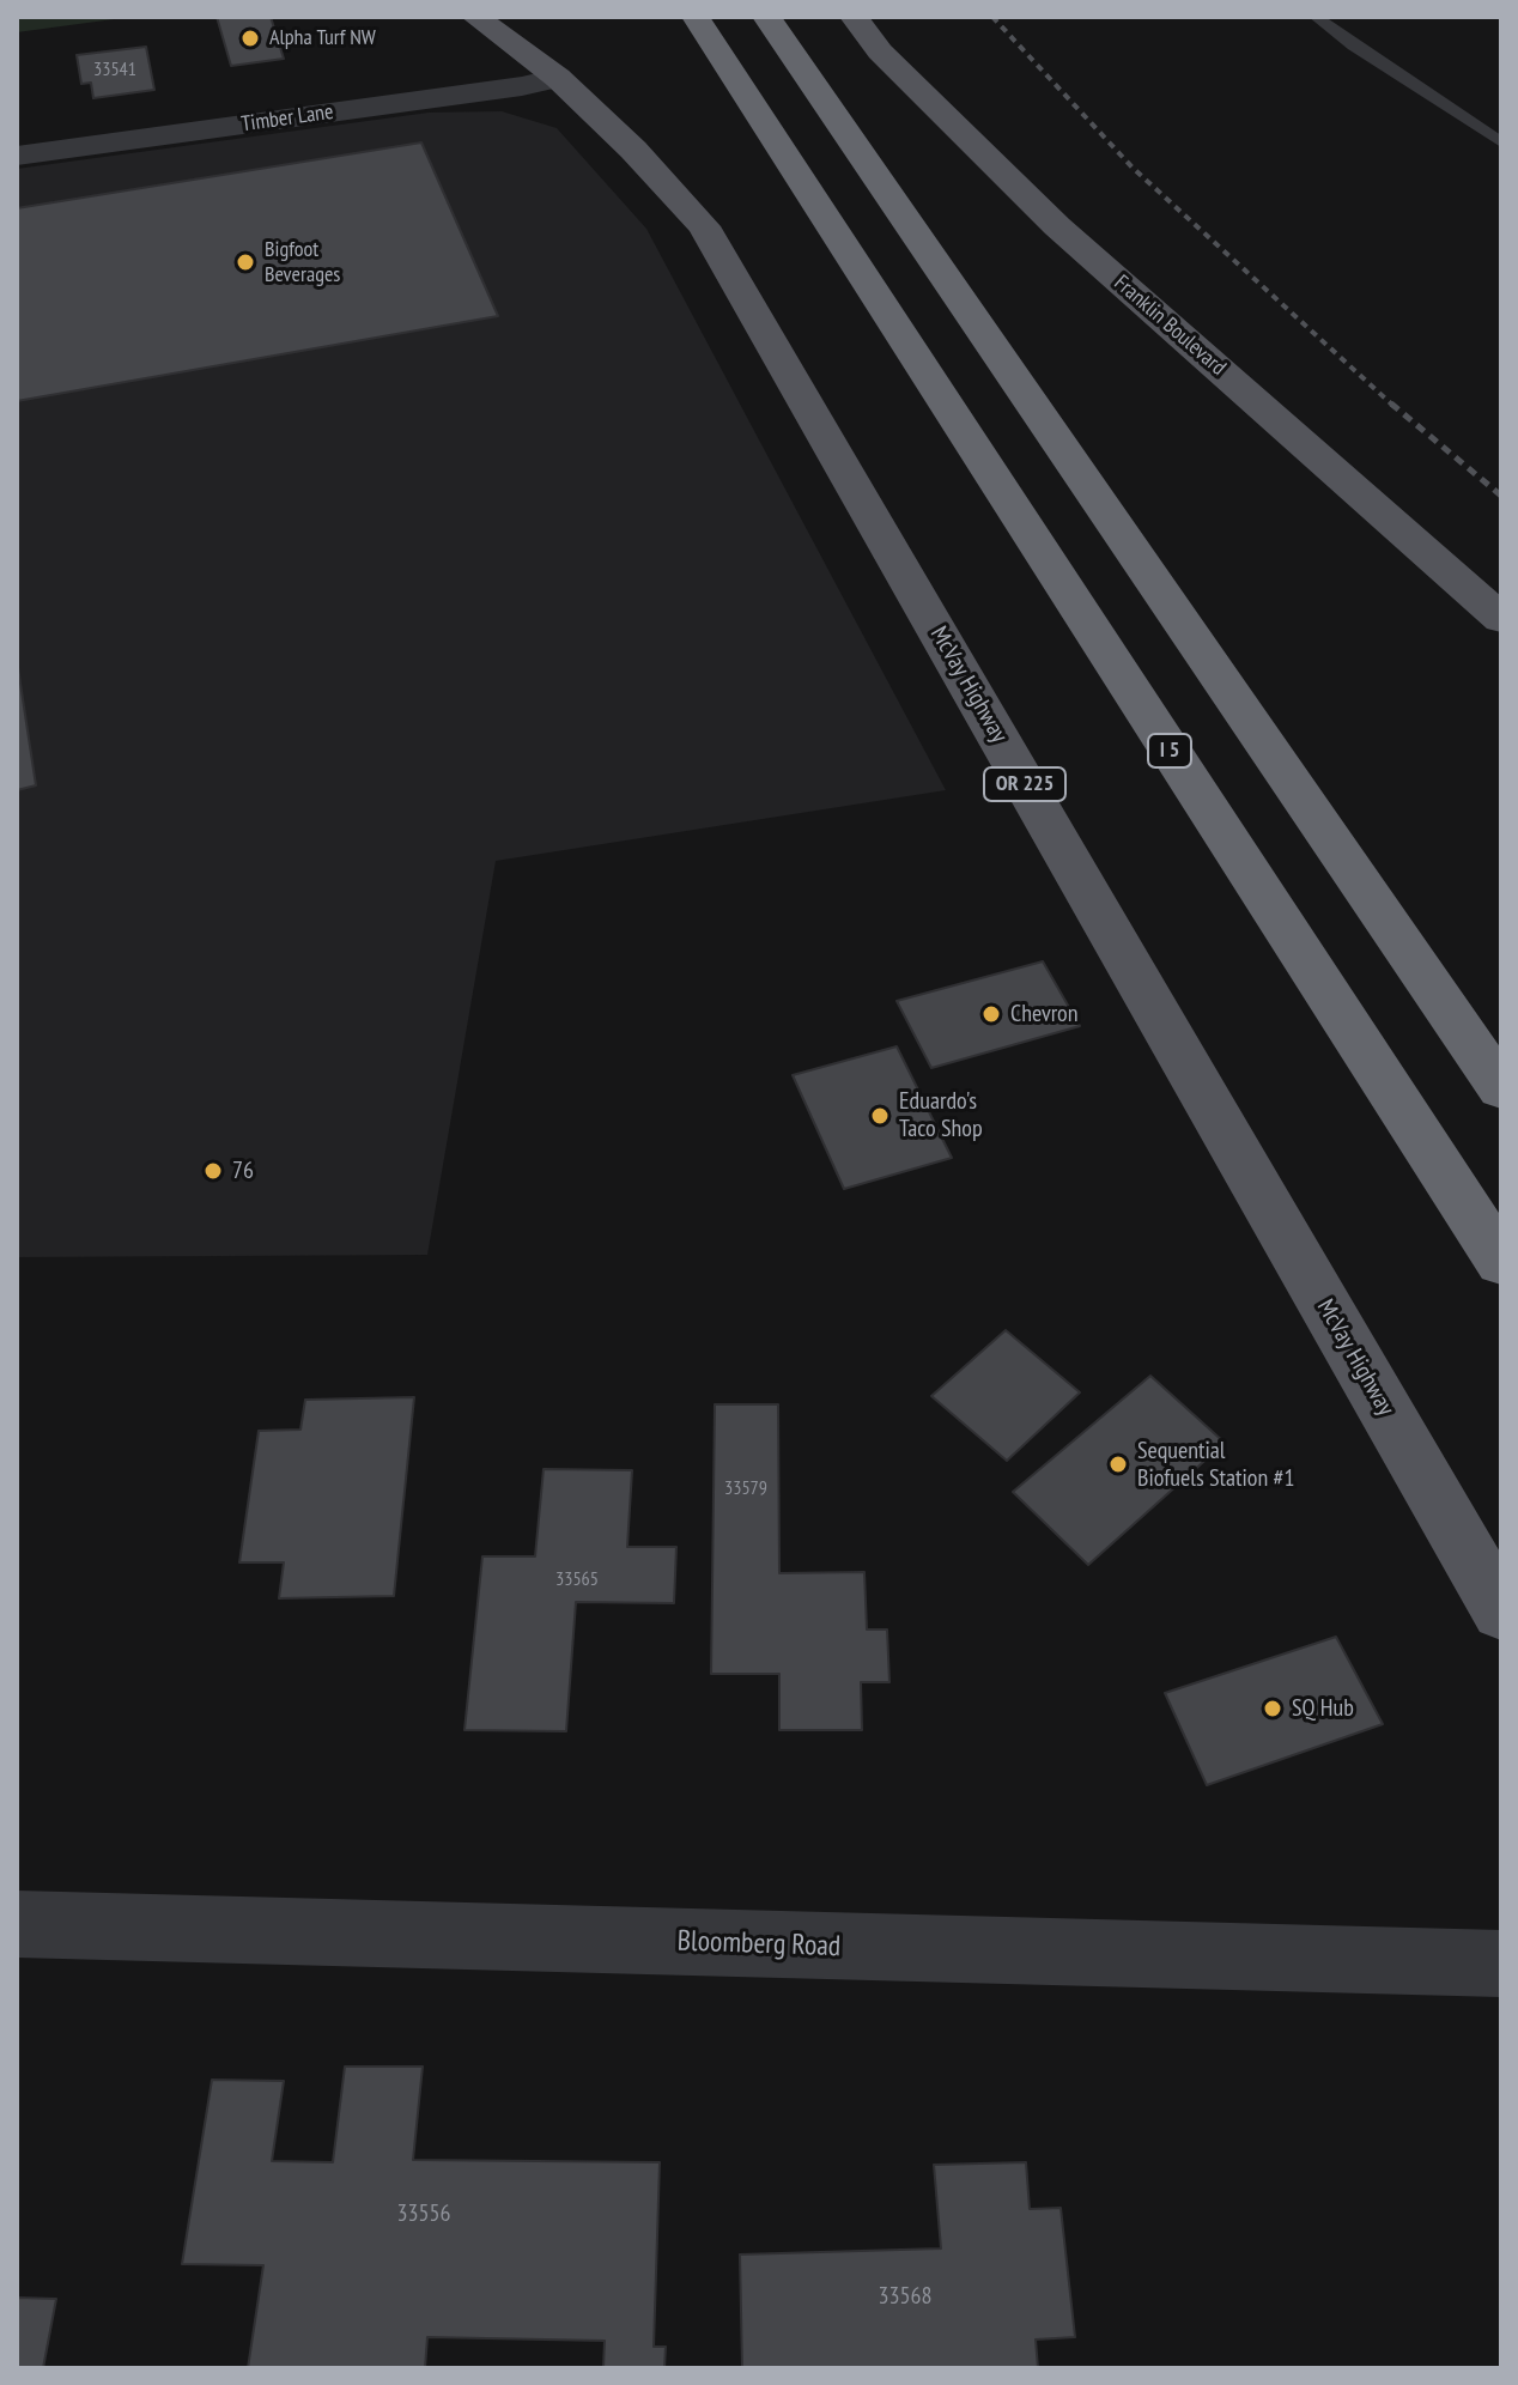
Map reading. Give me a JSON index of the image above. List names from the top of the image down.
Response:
{
  "streets": {
    "highway": ["I 5"],
    "main road": ["Franklin Boulevard", "McVay Highway", "OR 225"],
    "street": ["Timber Lane", "Bloomberg Road"]
  },
  "crossings": [
    ["Timber Lane", "McVay Highway"]
  ],
  "places": [
    "Alpha Turf NW",
    "Bigfoot Beverages",
    "Chevron",
    "Eduardo's Taco Shop",
    "76",
    "Sequential Biofuels Station #1",
    "SQ Hub"
  ],
  "house_numbers": [
    "33541",
    "33579",
    "33565",
    "33556",
    "33568"
  ]
}
